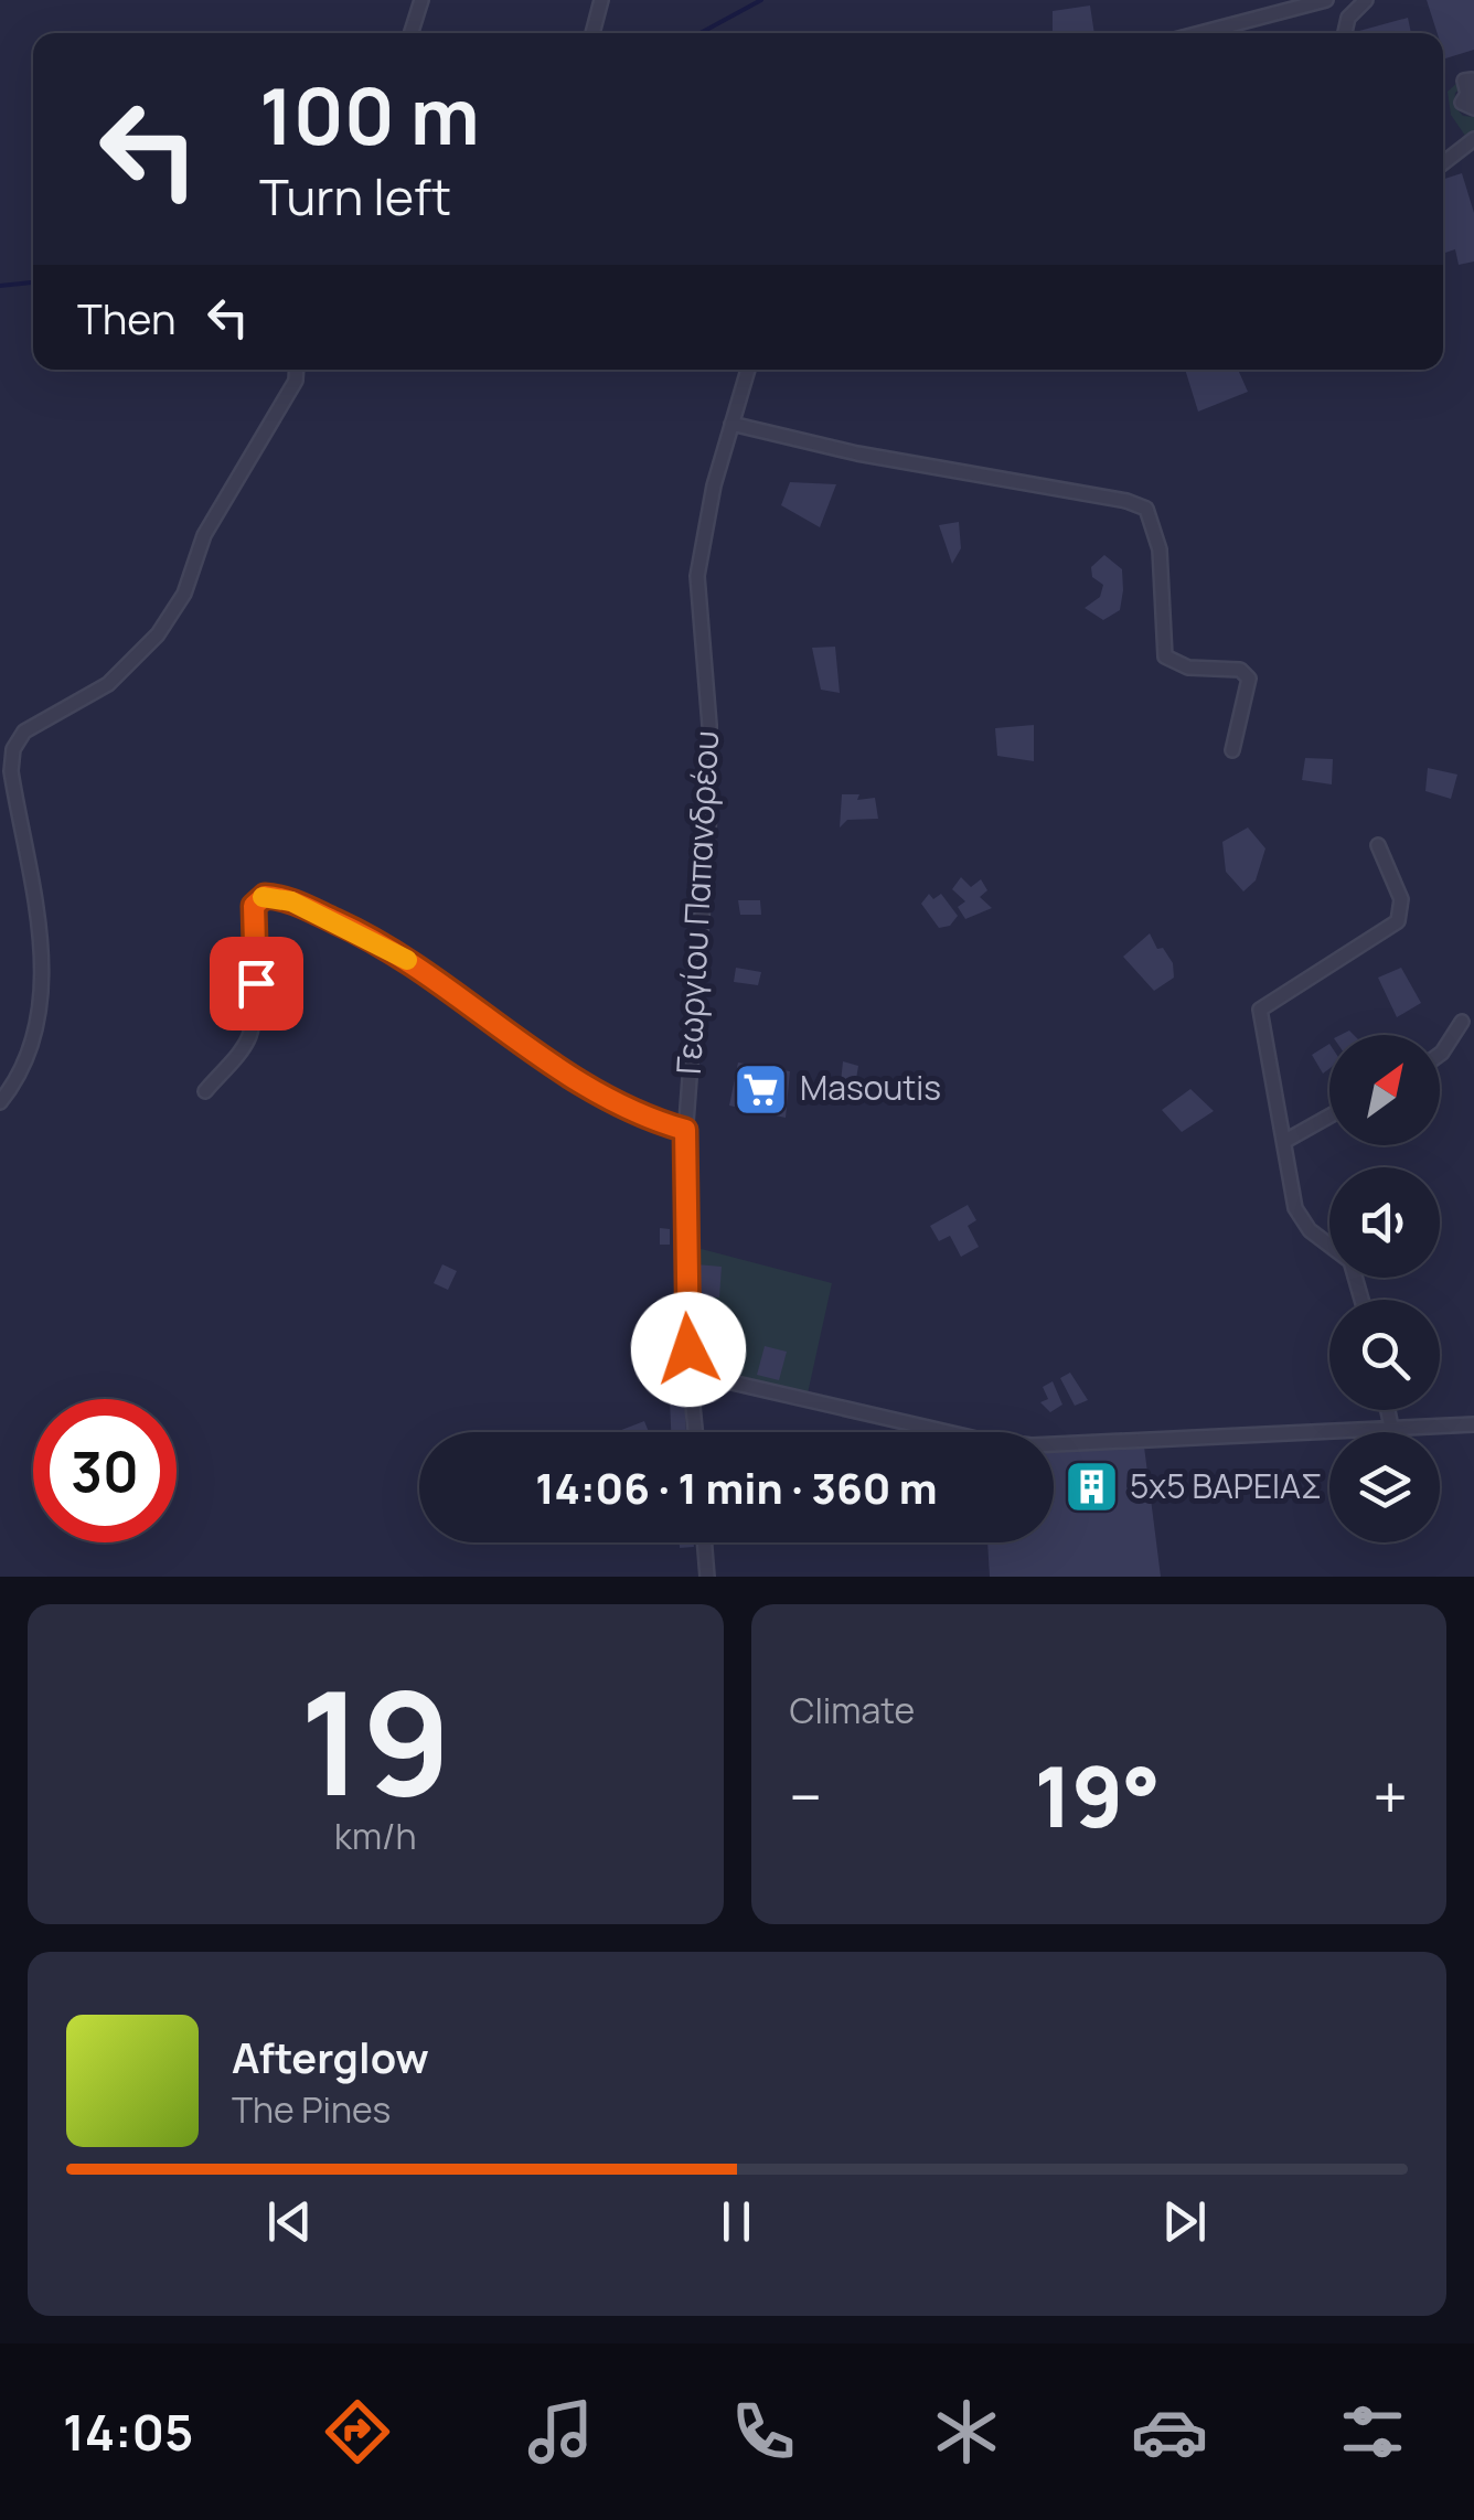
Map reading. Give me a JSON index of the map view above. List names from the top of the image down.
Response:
{
  "streets": {
    "street": ["Γεωργίου Παπανδρέου"]
  },
  "places": {
    "supermarket": ["Masoutis"],
    "building": ["5x5 ΒΑΡΕΙΑΣ"]
  },
  "north": "top right",
  "page": {
    "turn": ["100 m", "Turn left"],
    "then": "Then",
    "limit": "30",
    "trip": "14:06 · 1 min · 360 m",
    "tile": [
      ["19", "km/h"],
      "Climate"
    ],
    "heat": ["−", "19°", "+"],
    "song": ["Afterglow", "The Pines"],
    "tabs": "14:05"
  }
}
